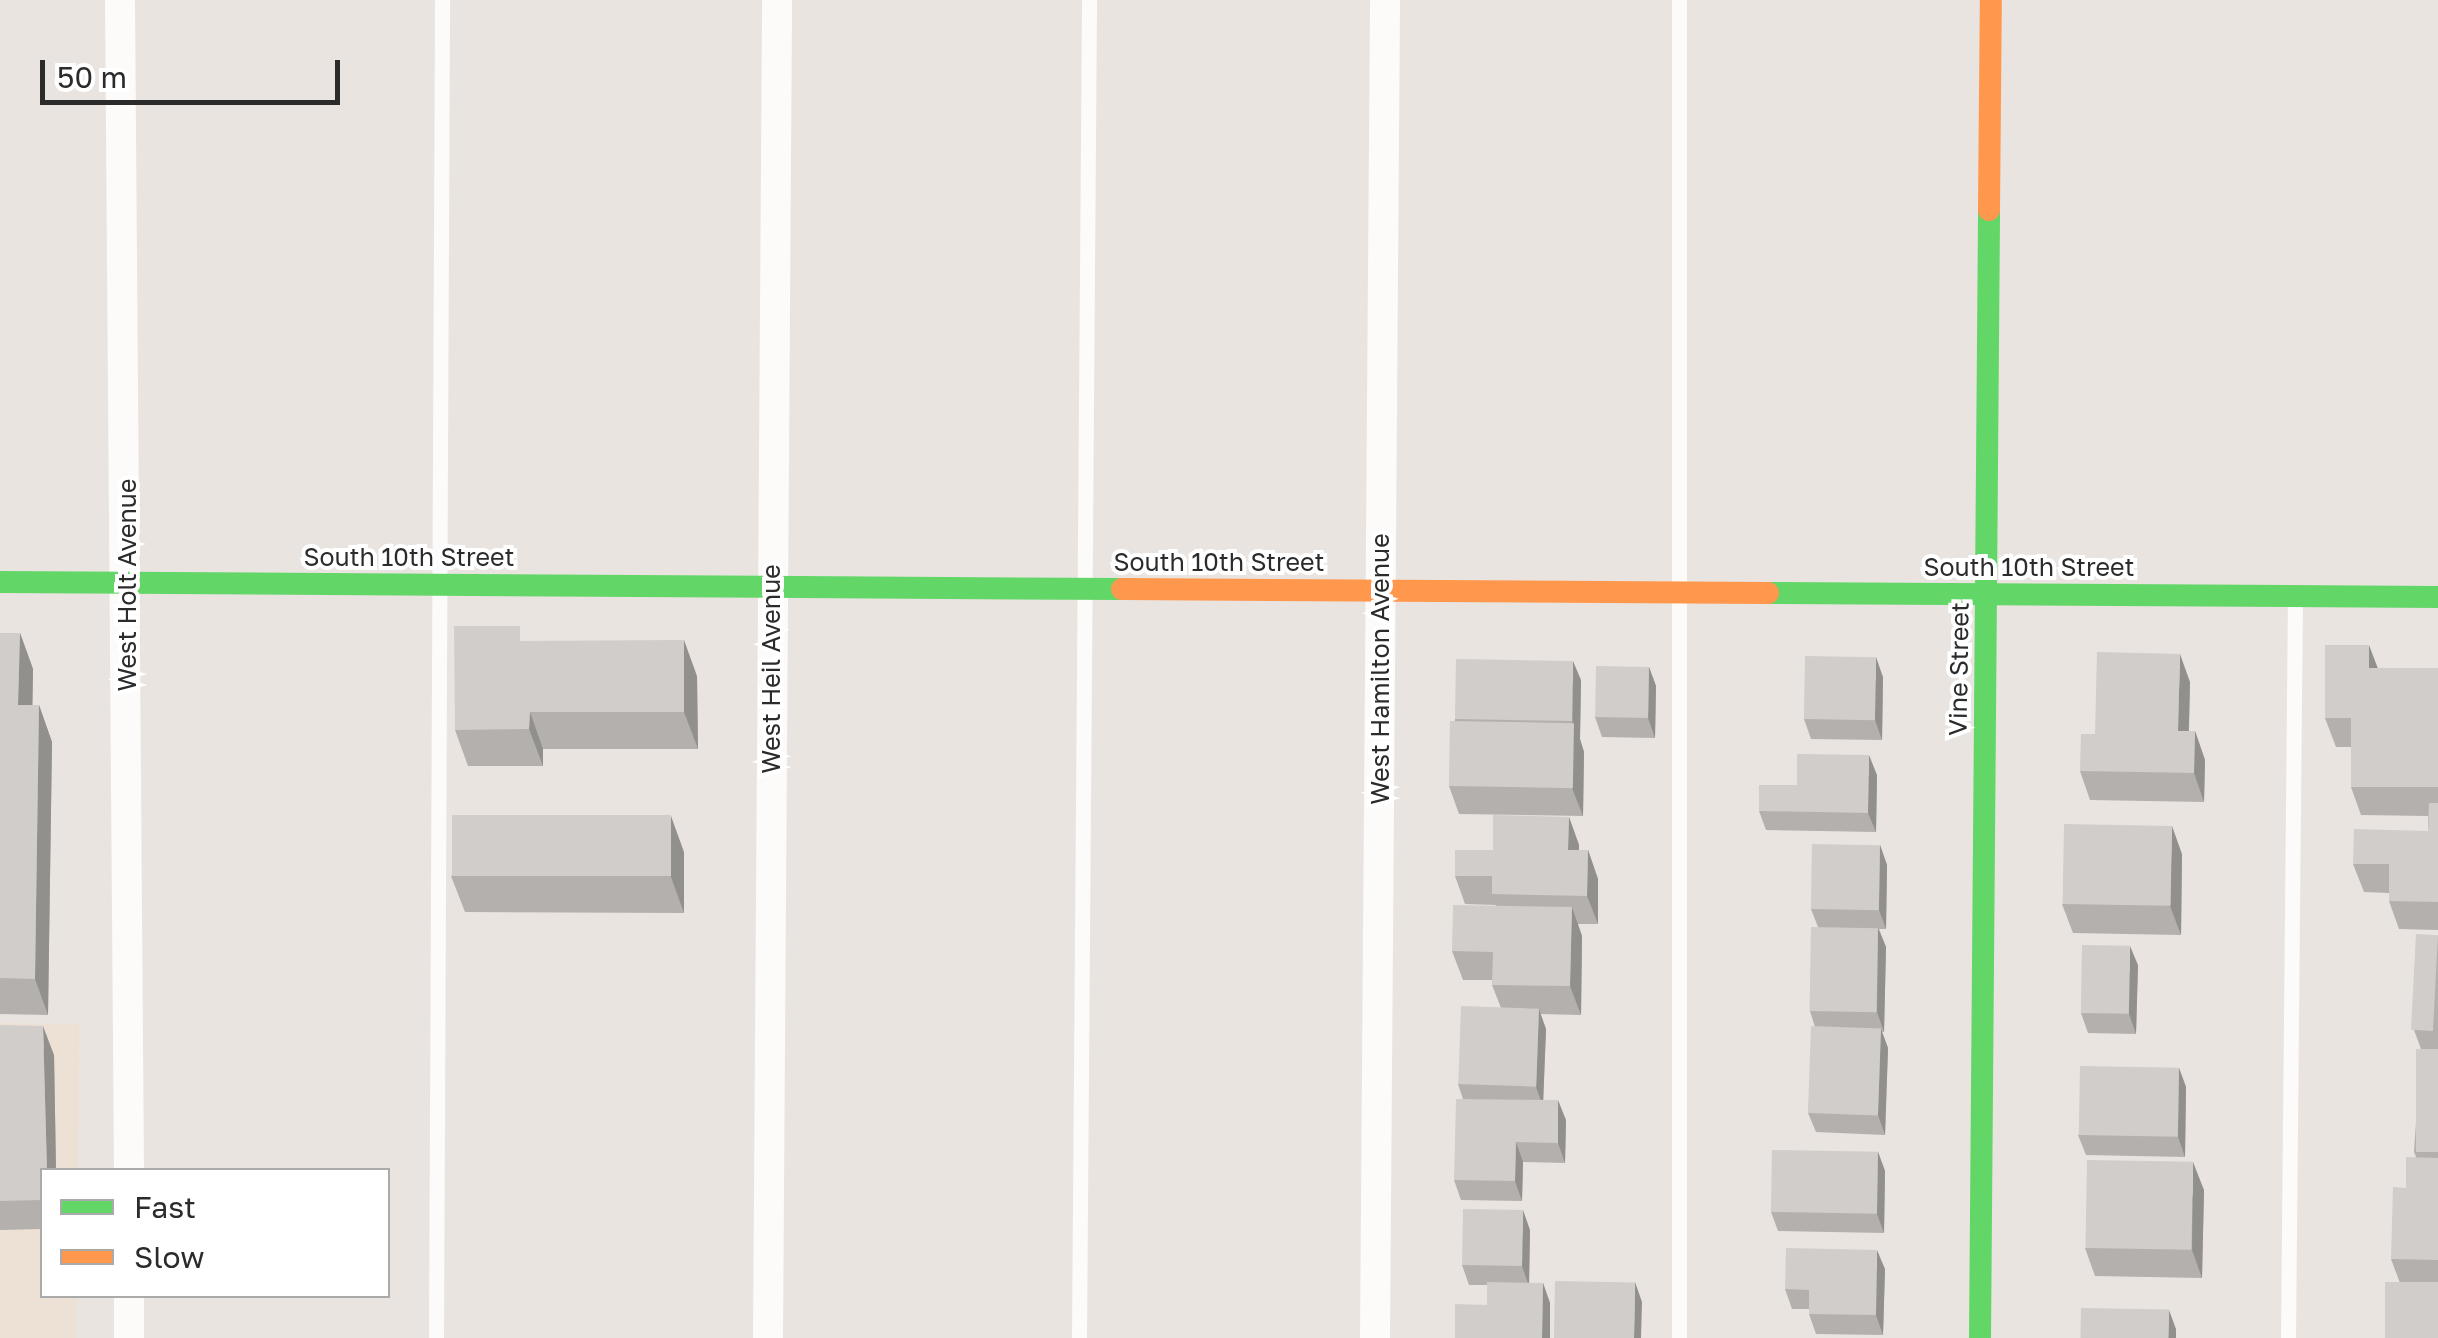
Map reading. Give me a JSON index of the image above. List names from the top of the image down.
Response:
{
  "streets": {
    "street": [
      "South 10th Street",
      "West Holt Avenue",
      "West Heil Avenue",
      "West Hamilton Avenue",
      "Vine Street"
    ]
  },
  "crossings": [
    ["South 10th Street", "West Holt Avenue"],
    ["South 10th Street", "West Heil Avenue"],
    ["South 10th Street", "West Hamilton Avenue"],
    ["South 10th Street", "Vine Street"]
  ],
  "legend": ["Fast", "Slow"],
  "scale_bar": "50 m"
}
